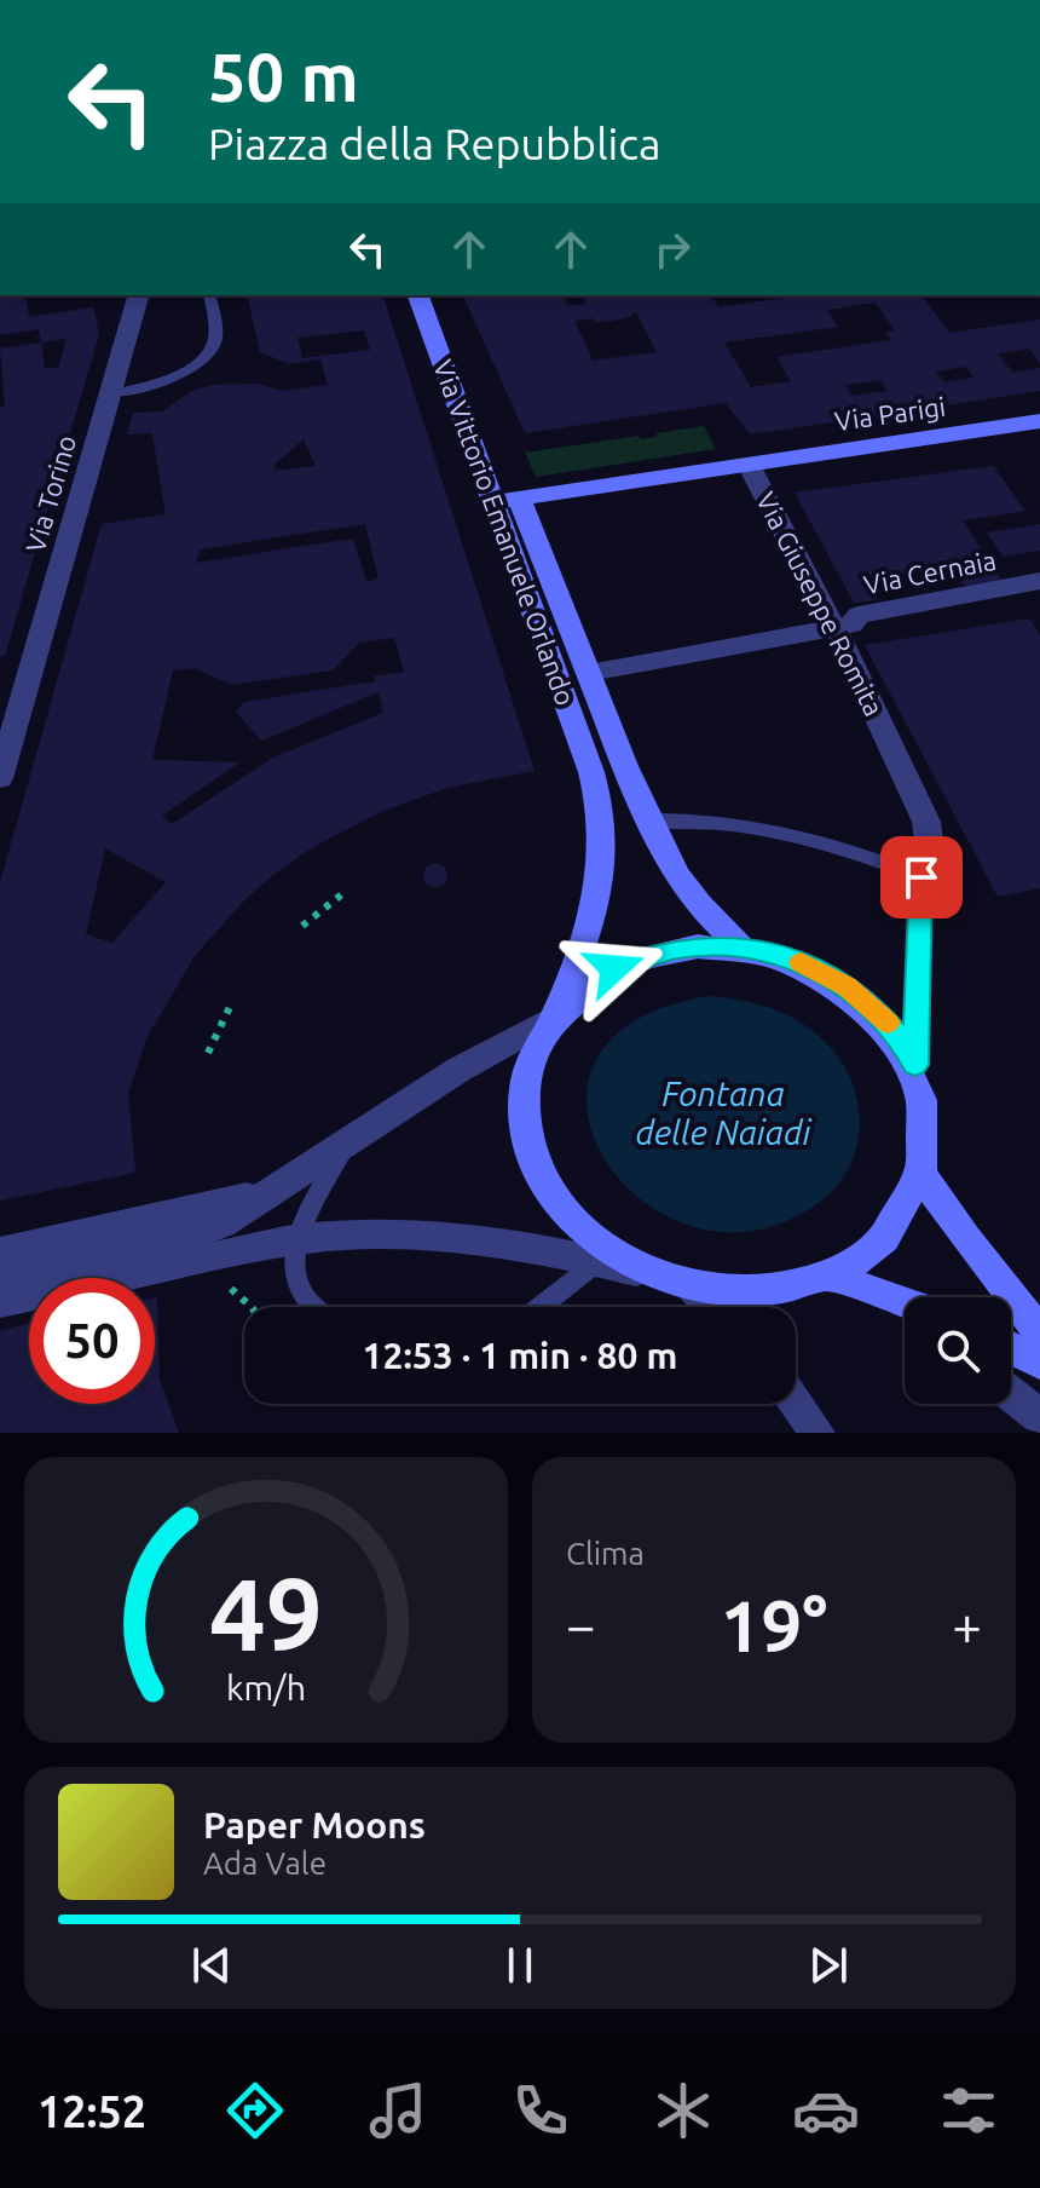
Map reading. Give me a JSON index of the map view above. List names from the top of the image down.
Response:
{
  "streets": {
    "main road": ["Via Parigi", "Via Vittorio Emanuele Orlando", "Via Giuseppe Romita"],
    "street": ["Via Torino", "Via Cernaia"]
  },
  "crossings": [
    ["Via Parigi", "Via Giuseppe Romita"],
    ["Via Vittorio Emanuele Orlando", "Via Cernaia"],
    ["Via Vittorio Emanuele Orlando", "Via Giuseppe Romita"],
    ["Via Cernaia", "Via Giuseppe Romita"]
  ],
  "water": ["Fontana delle Naiadi"],
  "page": {
    "turn": ["50 m", "Piazza della Repubblica"],
    "limit": "50",
    "trip": "12:53 · 1 min · 80 m",
    "tile": "Clima",
    "heat": ["−", "19°", "+"],
    "song": ["Paper Moons", "Ada Vale"],
    "tabs": "12:52",
    "gauge": ["49", "km/h"]
  }
}
